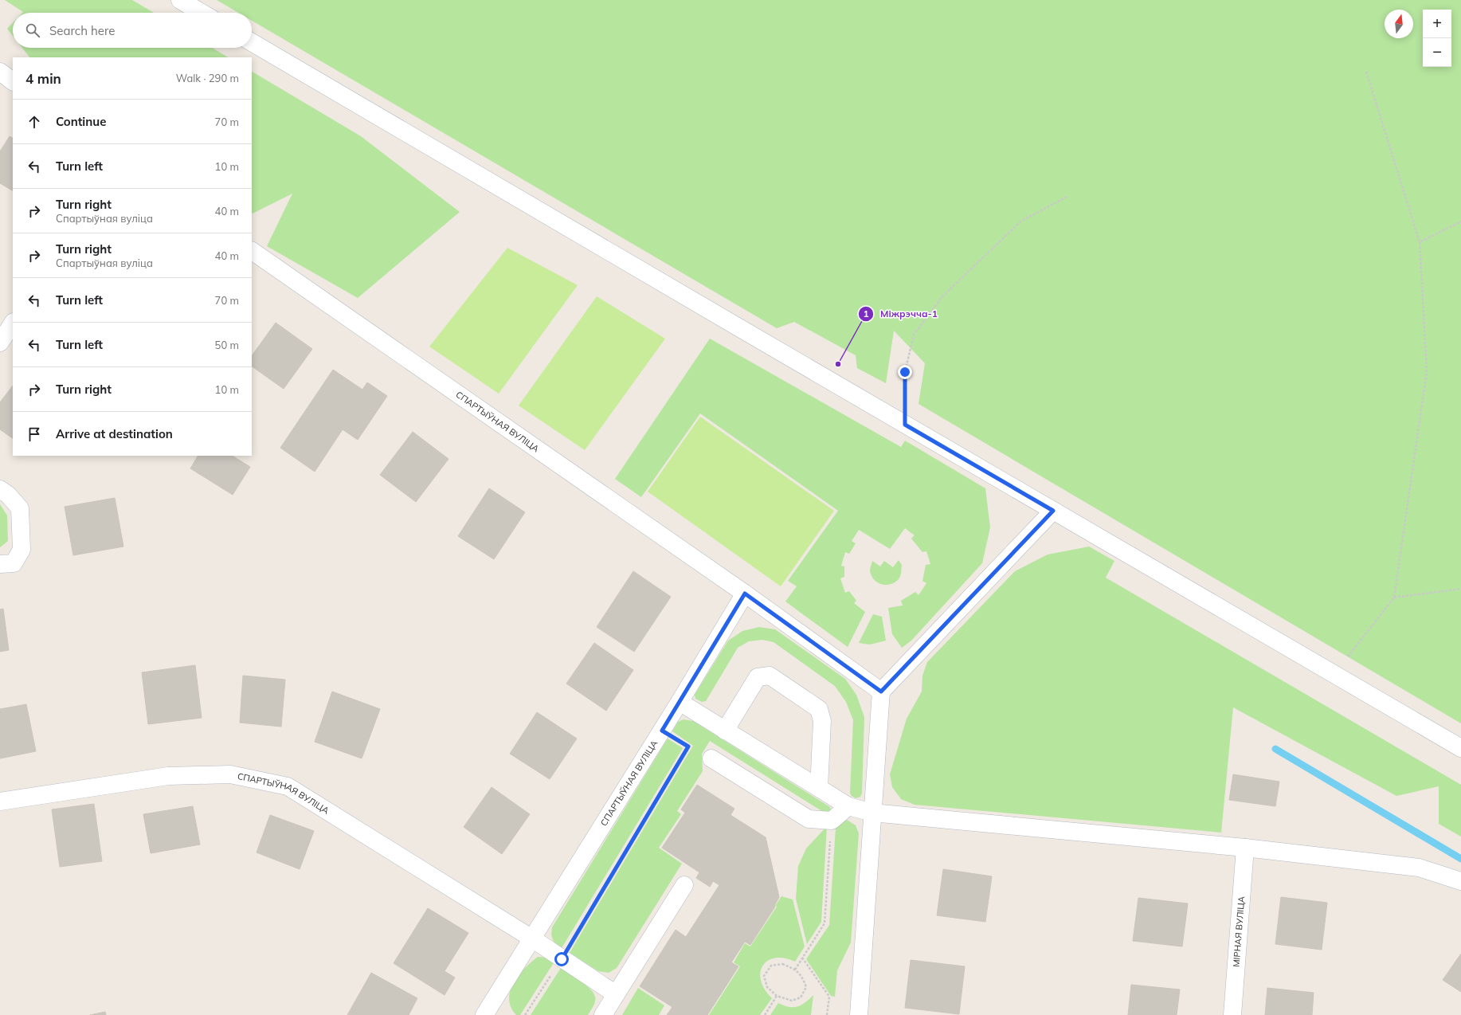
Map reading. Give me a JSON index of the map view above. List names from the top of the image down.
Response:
{
  "streets": {
    "street": ["СПАРТЫЎНАЯ ВУЛІЦА", "МІРНАЯ ВУЛІЦА"]
  },
  "places": ["Міжрэчча-1"],
  "north": "top",
  "page": {
    "map_buttons": ["+", "−"],
    "search": "Search here",
    "heading": ["4 min", "Walk · 290 m"],
    "list": [
      ["Continue", "70 m"],
      ["Turn left", "10 m"],
      ["Turn right", "Спартыўная вуліца", "40 m"],
      ["Turn right", "Спартыўная вуліца", "40 m"],
      ["Turn left", "70 m"],
      ["Turn left", "50 m"],
      ["Turn right", "10 m"],
      "Arrive at destination"
    ]
  }
}
